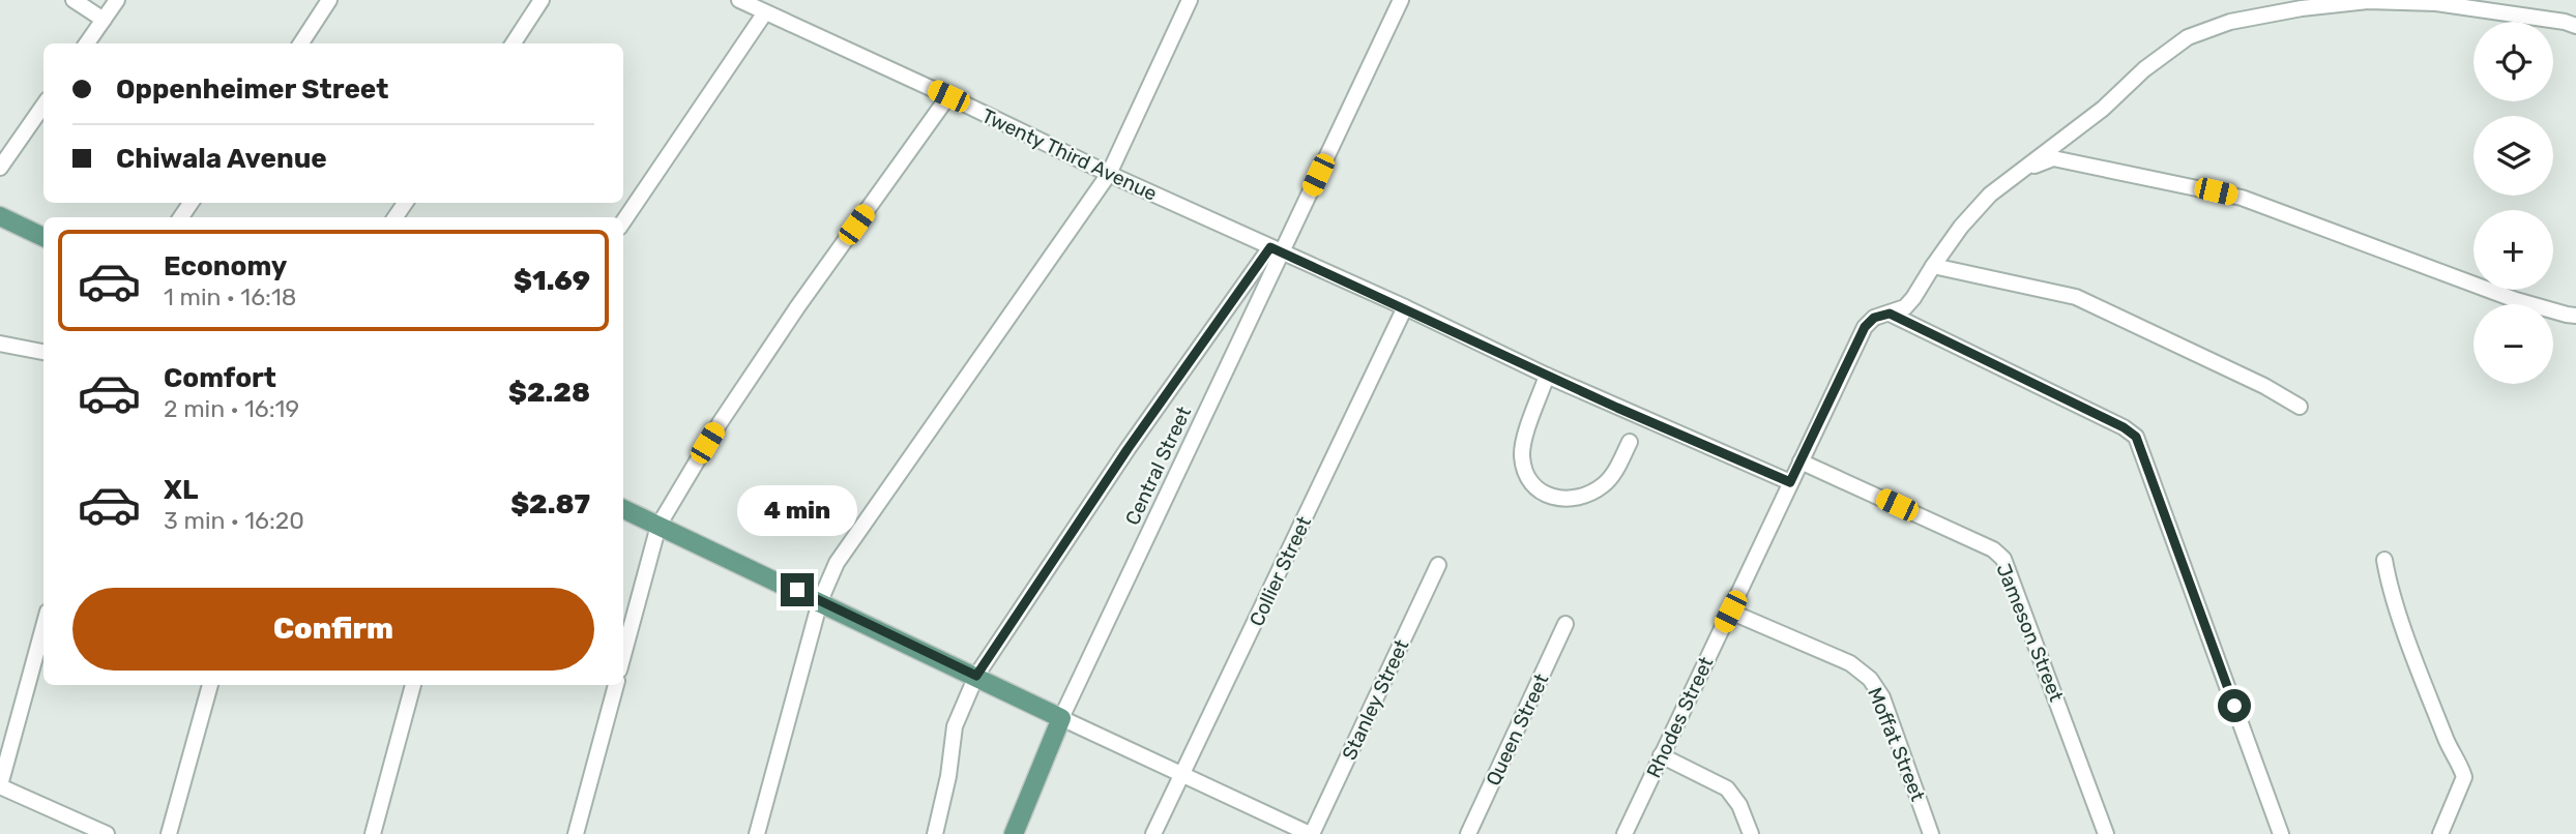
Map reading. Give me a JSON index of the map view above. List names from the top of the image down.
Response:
{
  "streets": {
    "main road": ["Central Street"],
    "street": [
      "Twenty Third Avenue",
      "Collier Street",
      "Jameson Street",
      "Stanley Street",
      "Rhodes Street",
      "Queen Street",
      "Moffat Street"
    ]
  },
  "crossings": [
    ["Twenty Third Avenue", "Central Street"],
    ["Twenty Third Avenue", "Collier Street"],
    ["Twenty Third Avenue", "Rhodes Street"],
    ["Jameson Street", "Rhodes Street"],
    ["Rhodes Street", "Moffat Street"]
  ],
  "page": {
    "map_buttons": ["+", "−"],
    "banner": ["Oppenheimer Street", "Chiwala Avenue"],
    "list": [
      {
        "name": "Economy",
        "note": "1 min · 16:18",
        "value": "$1.69"
      },
      {
        "name": "Comfort",
        "note": "2 min · 16:19",
        "value": "$2.28"
      },
      {
        "name": "XL",
        "note": "3 min · 16:20",
        "value": "$2.87"
      }
    ],
    "bubble": "4 min",
    "buttons": "Confirm"
  }
}
